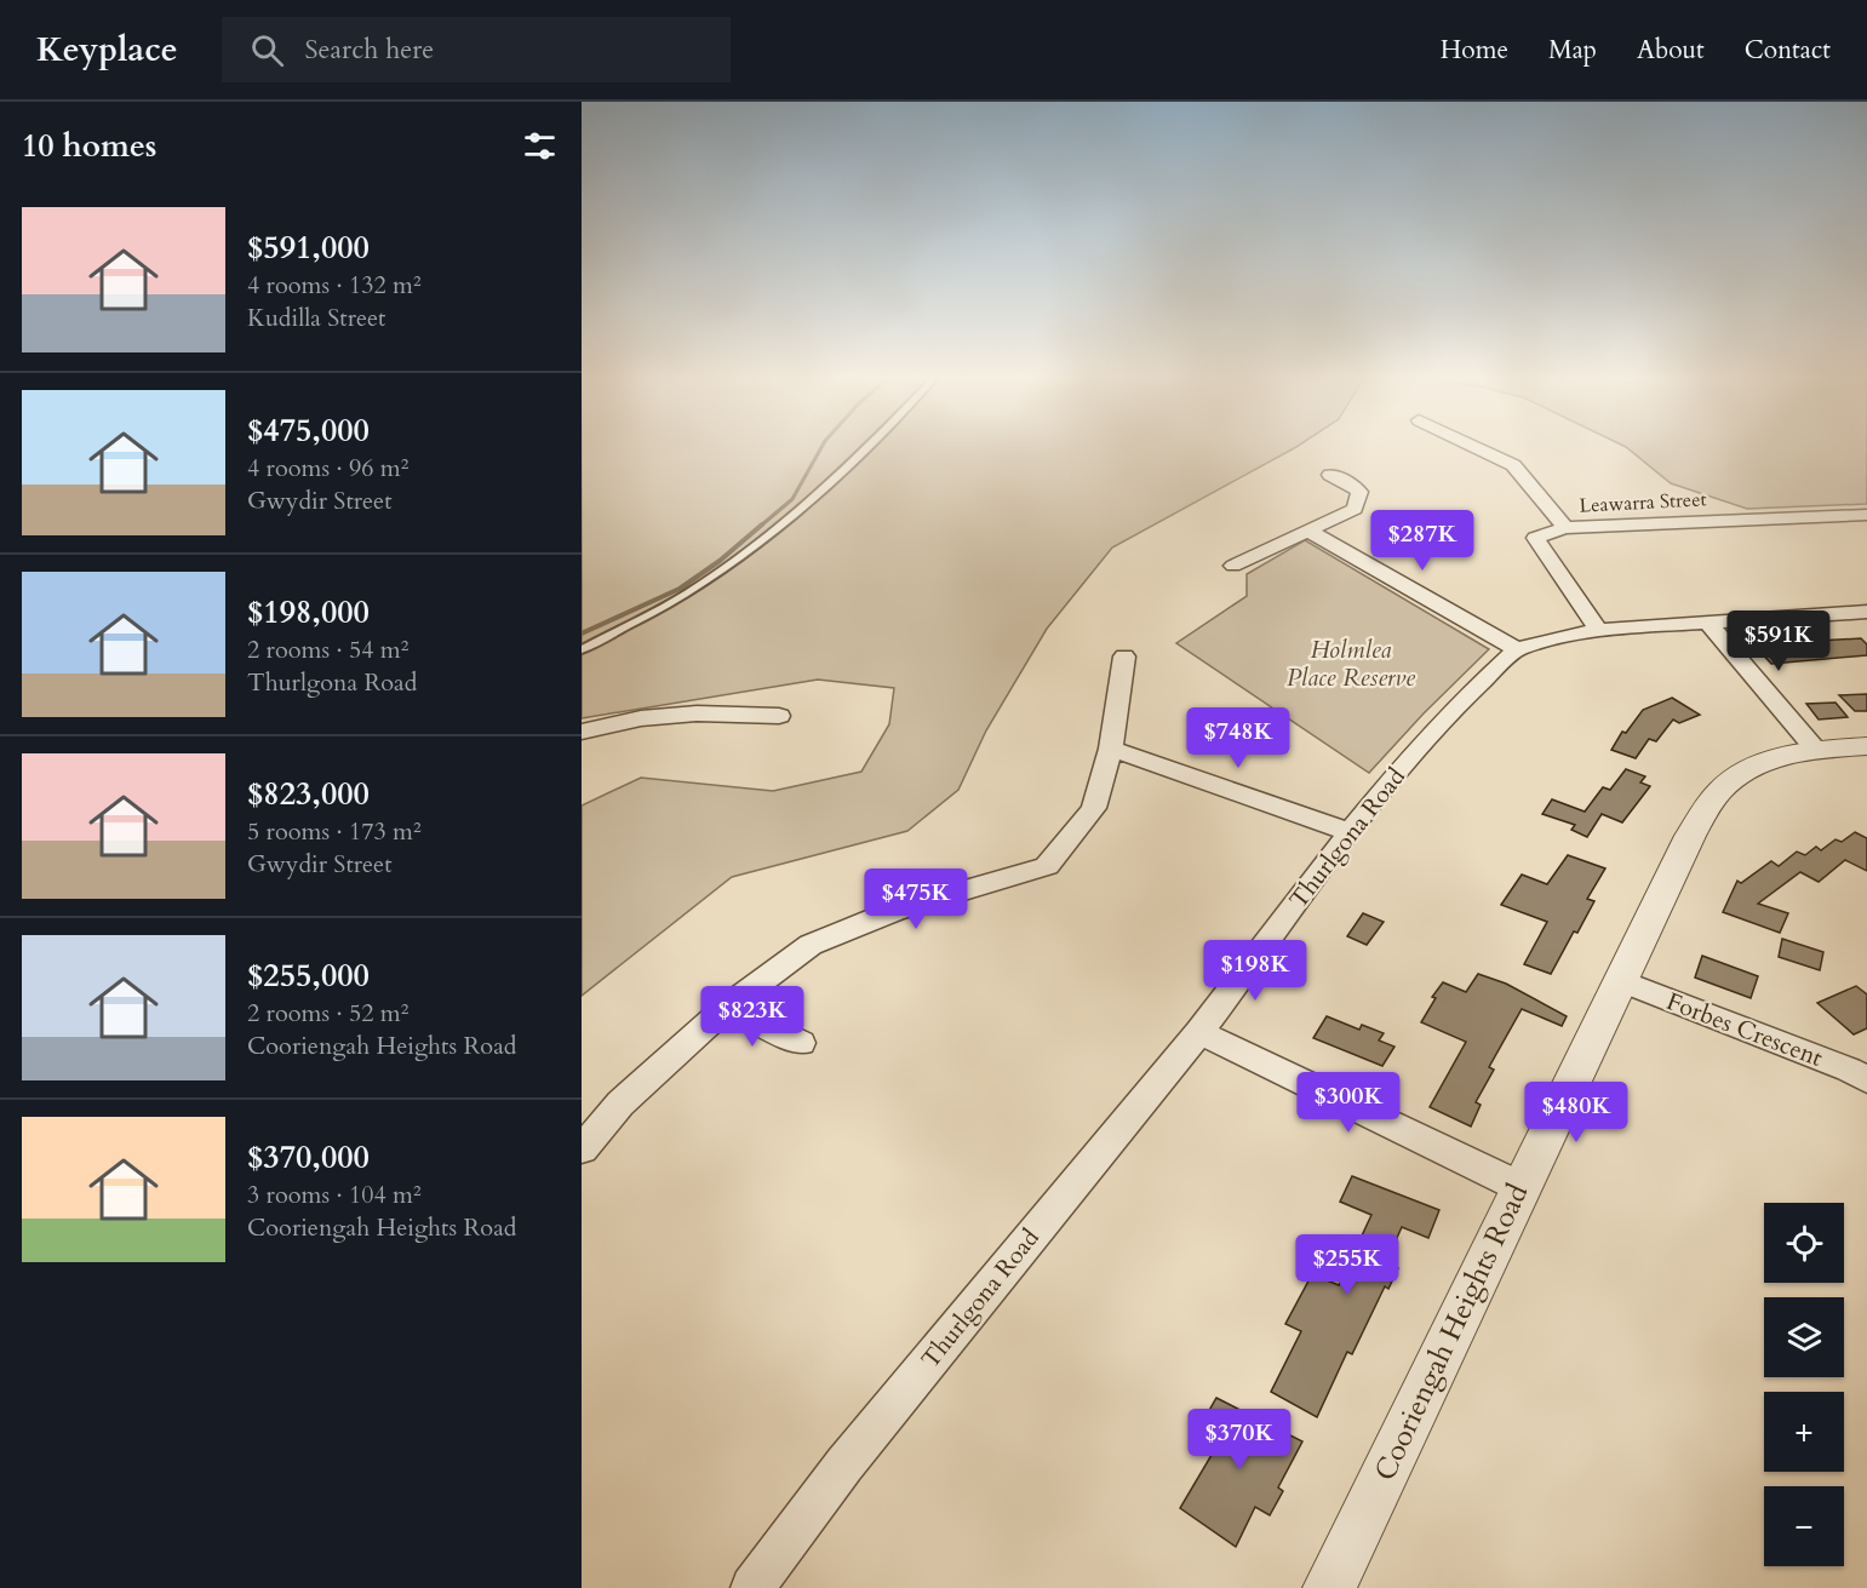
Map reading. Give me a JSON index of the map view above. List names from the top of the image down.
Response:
{
  "streets": {
    "street": [
      "Leawarra Street",
      "Thurlgona Road",
      "Forbes Crescent",
      "Cooriengah Heights Road"
    ]
  },
  "crossings": [
    ["Leawarra Street", "Thurlgona Road"],
    ["Forbes Crescent", "Cooriengah Heights Road"]
  ],
  "parks": ["Holmlea Place Reserve"],
  "page": {
    "header": "Keyplace",
    "search": "Search here",
    "nav": [
      "Home",
      "Map",
      "About",
      "Contact"
    ],
    "heading": "10 homes",
    "list": [
      {
        "name": "$591,000",
        "note": "4 rooms · 132 m² · Kudilla Street"
      },
      {
        "name": "$475,000",
        "note": "4 rooms · 96 m² · Gwydir Street"
      },
      {
        "name": "$198,000",
        "note": "2 rooms · 54 m² · Thurlgona Road"
      },
      {
        "name": "$823,000",
        "note": "5 rooms · 173 m² · Gwydir Street"
      },
      {
        "name": "$255,000",
        "note": "2 rooms · 52 m² · Cooriengah Heights Road"
      },
      {
        "name": "$370,000",
        "note": "3 rooms · 104 m² · Cooriengah Heights Road"
      }
    ],
    "price": [
      "$287K",
      "$591K",
      "$748K",
      "$475K",
      "$198K",
      "$823K",
      "$300K",
      "$480K",
      "$255K",
      "$370K"
    ],
    "map_buttons": ["+", "−"]
  }
}
